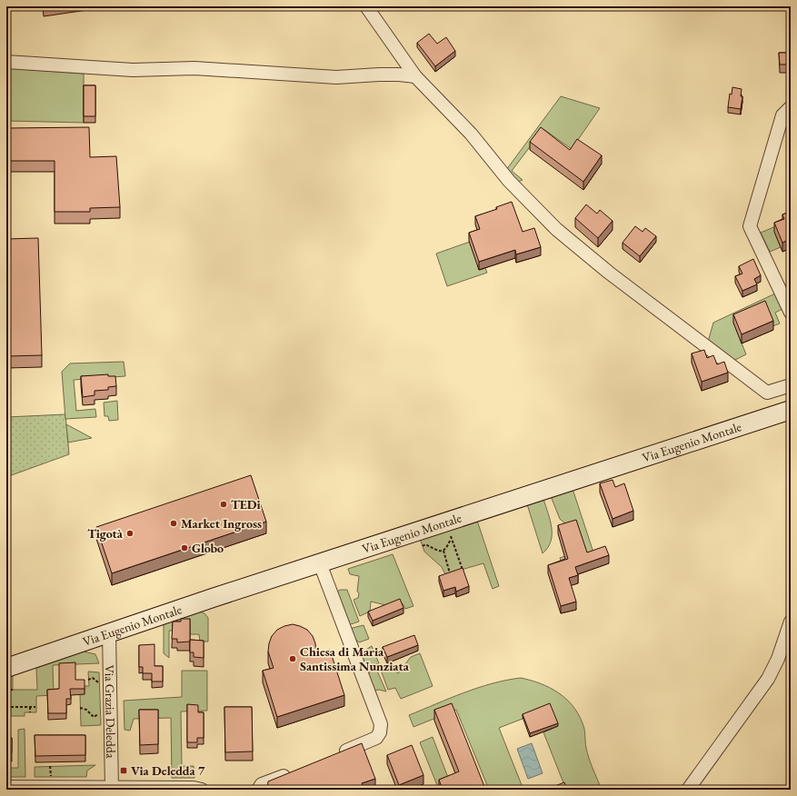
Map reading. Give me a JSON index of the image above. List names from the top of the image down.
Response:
{
  "streets": {
    "main road": ["Via Eugenio Montale"],
    "street": ["Via Grazia Deledda"]
  },
  "crossings": [
    ["Via Eugenio Montale", "Via Grazia Deledda"]
  ],
  "places": {
    "other": [
      "TEDi",
      "Market Ingross",
      "Tigotà",
      "Globo",
      "Chiesa di Maria Santissima Nunziata"
    ],
    "transit": ["Via Deledda 7"]
  }
}
